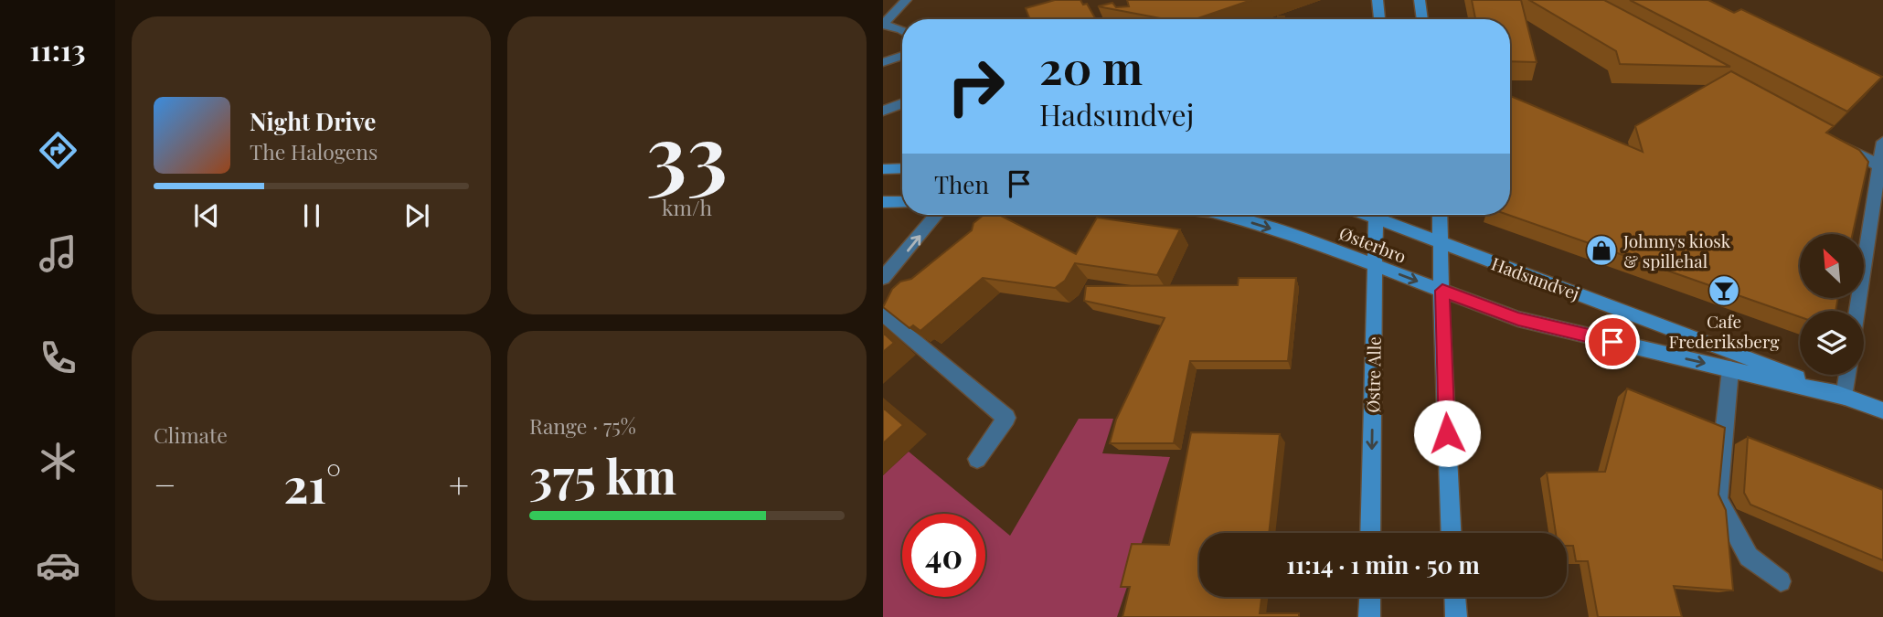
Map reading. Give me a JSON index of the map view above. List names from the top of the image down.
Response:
{
  "streets": {
    "street": ["Østerbro", "Hadsundvej", "Østre Alle"]
  },
  "crossings": [
    ["Østerbro", "Hadsundvej"],
    ["Østerbro", "Østre Alle"]
  ],
  "one_way": ["Østerbro"],
  "places": {
    "shop": ["Johnnys kiosk & spillehal"],
    "bar": ["Cafe Frederiksberg"]
  },
  "north": "top left",
  "page": {
    "tabs": "11:13",
    "tile": [
      ["33", "km/h"],
      "Climate",
      ["Range · 75%", "375 km"]
    ],
    "turn": ["20 m", "Hadsundvej"],
    "song": ["Night Drive", "The Halogens"],
    "then": "Then",
    "heat": ["−", "21°", "+"],
    "limit": "40",
    "trip": "11:14 · 1 min · 50 m"
  }
}
